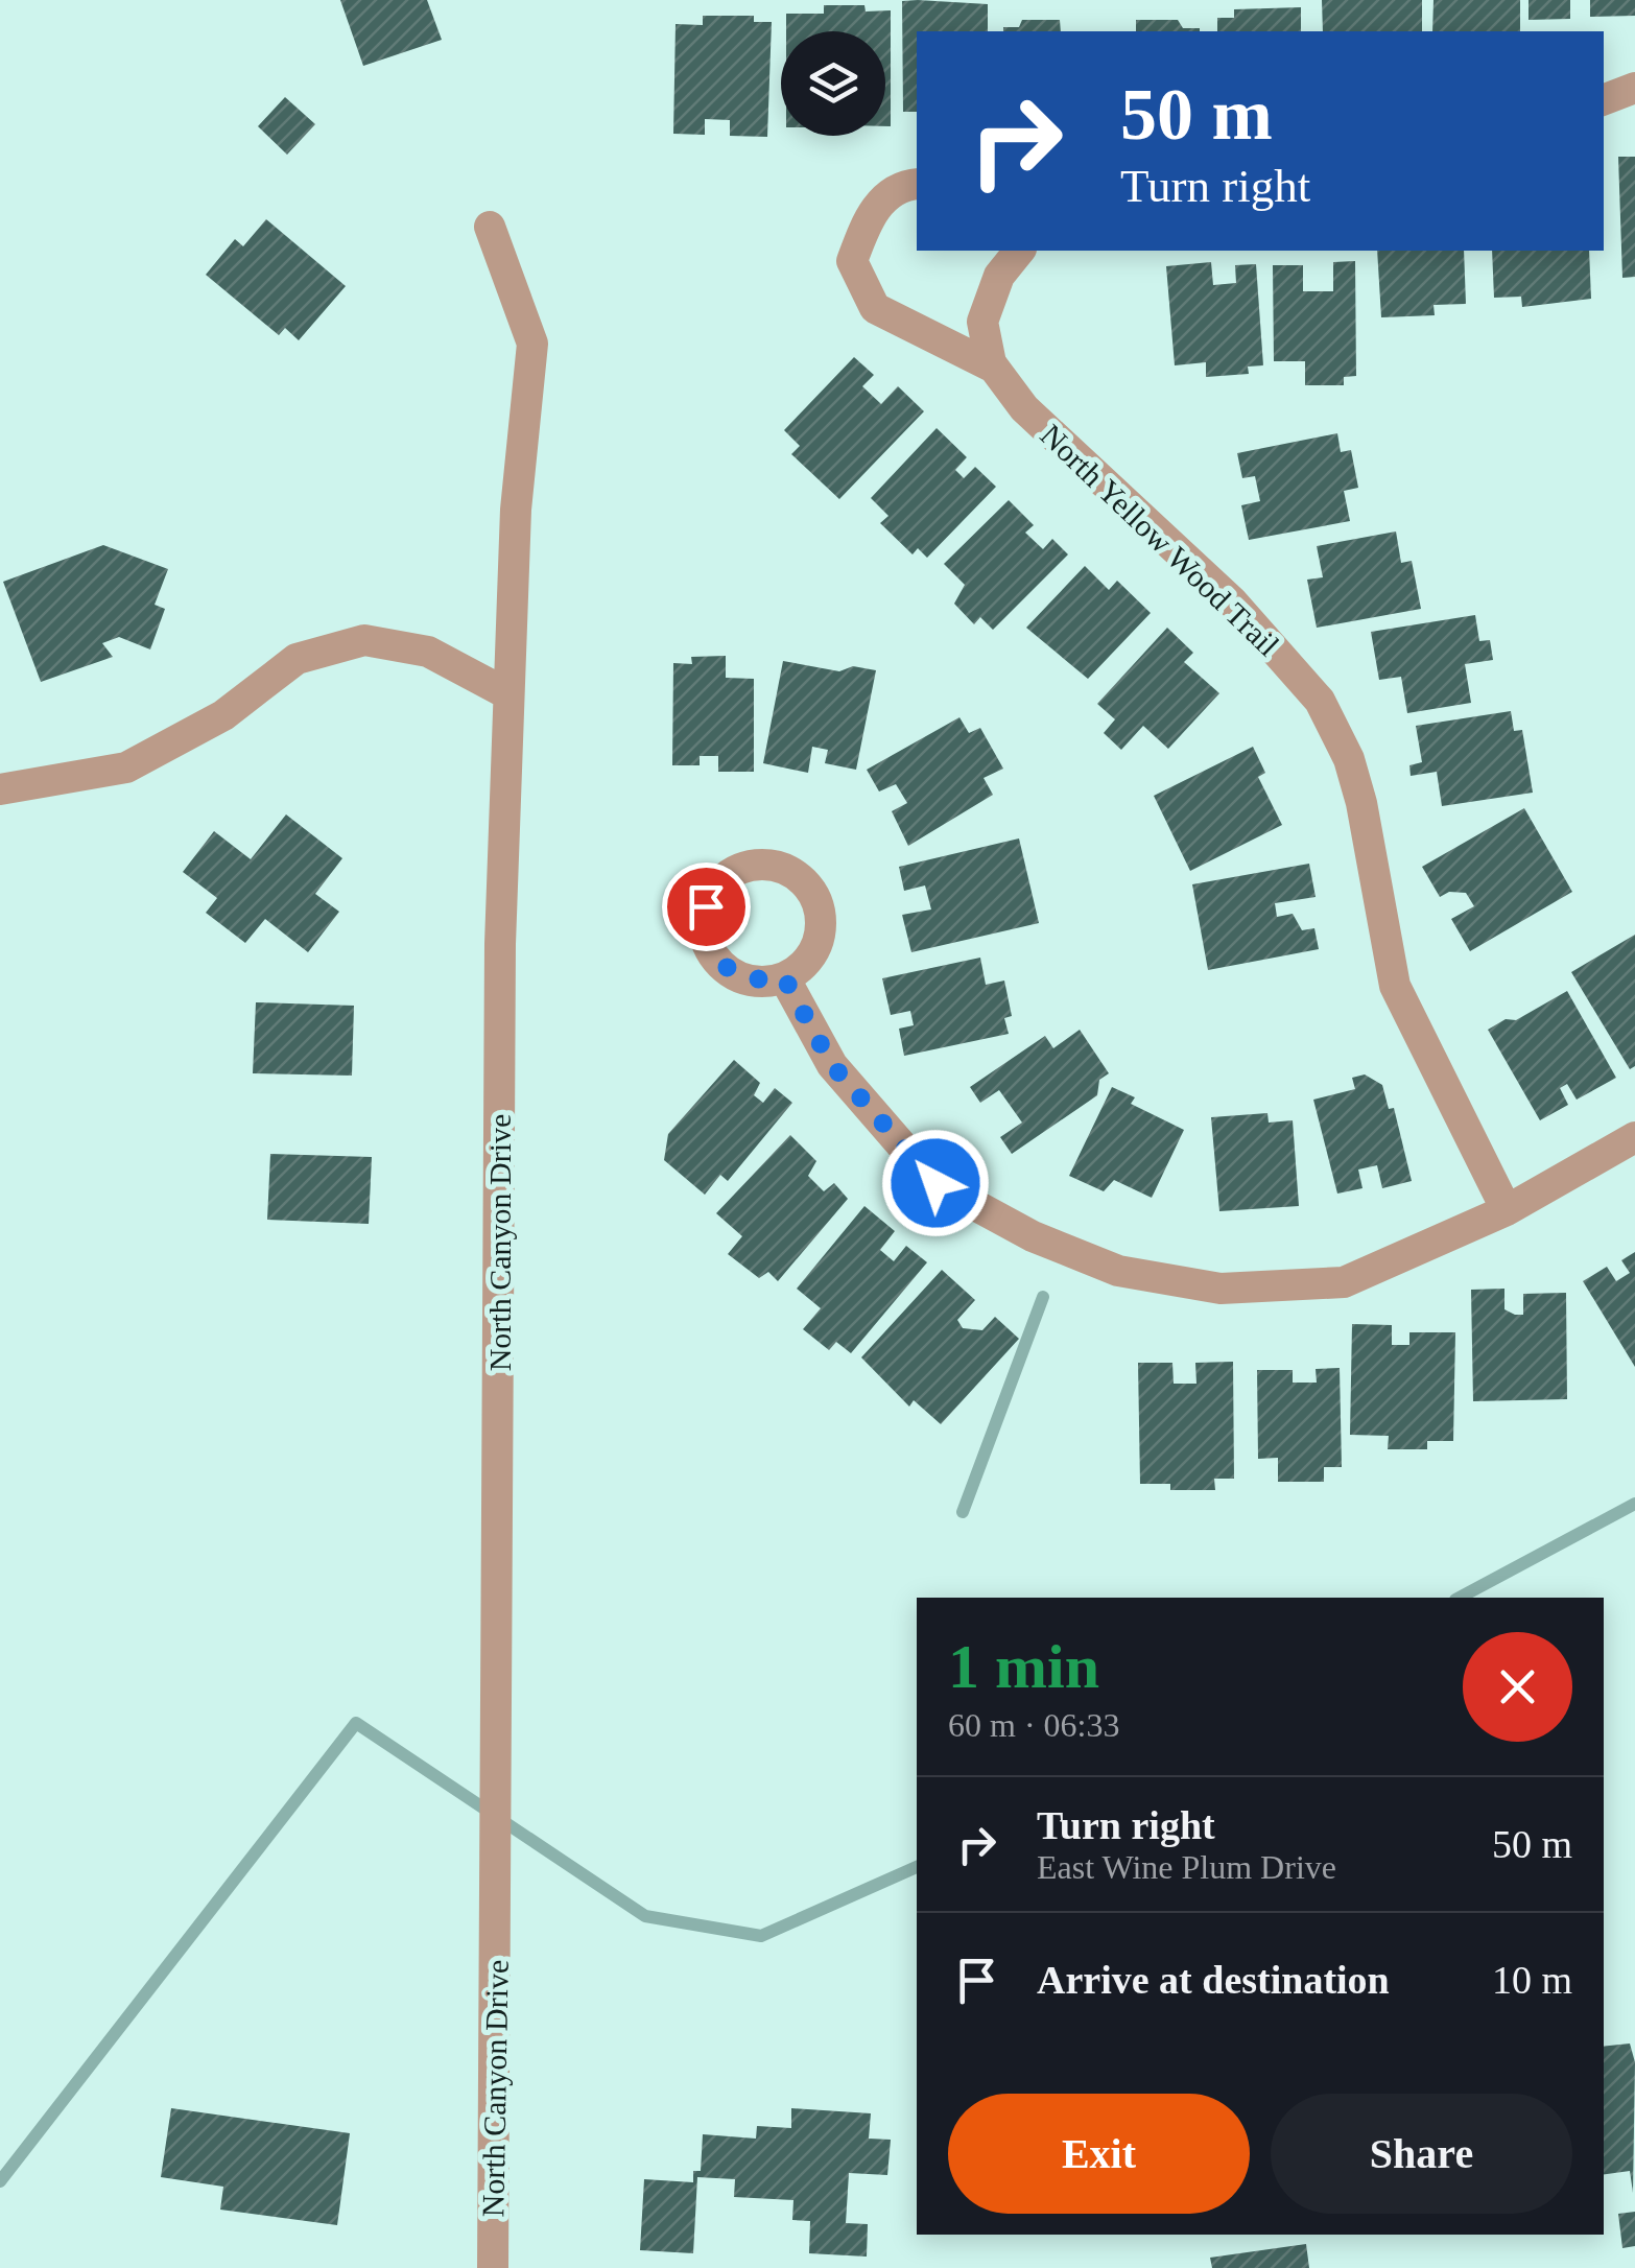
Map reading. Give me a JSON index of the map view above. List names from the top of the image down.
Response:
{
  "streets": {
    "street": ["North Yellow Wood Trail", "North Canyon Drive"]
  },
  "page": {
    "turn": ["50 m", "Turn right"],
    "heading": ["1 min", "60 m · 06:33"],
    "list": [
      {
        "name": "Turn right",
        "note": "East Wine Plum Drive",
        "value": "50 m"
      },
      {
        "name": "Arrive at destination",
        "value": "10 m"
      }
    ],
    "buttons": ["Exit", "Share"]
  }
}
